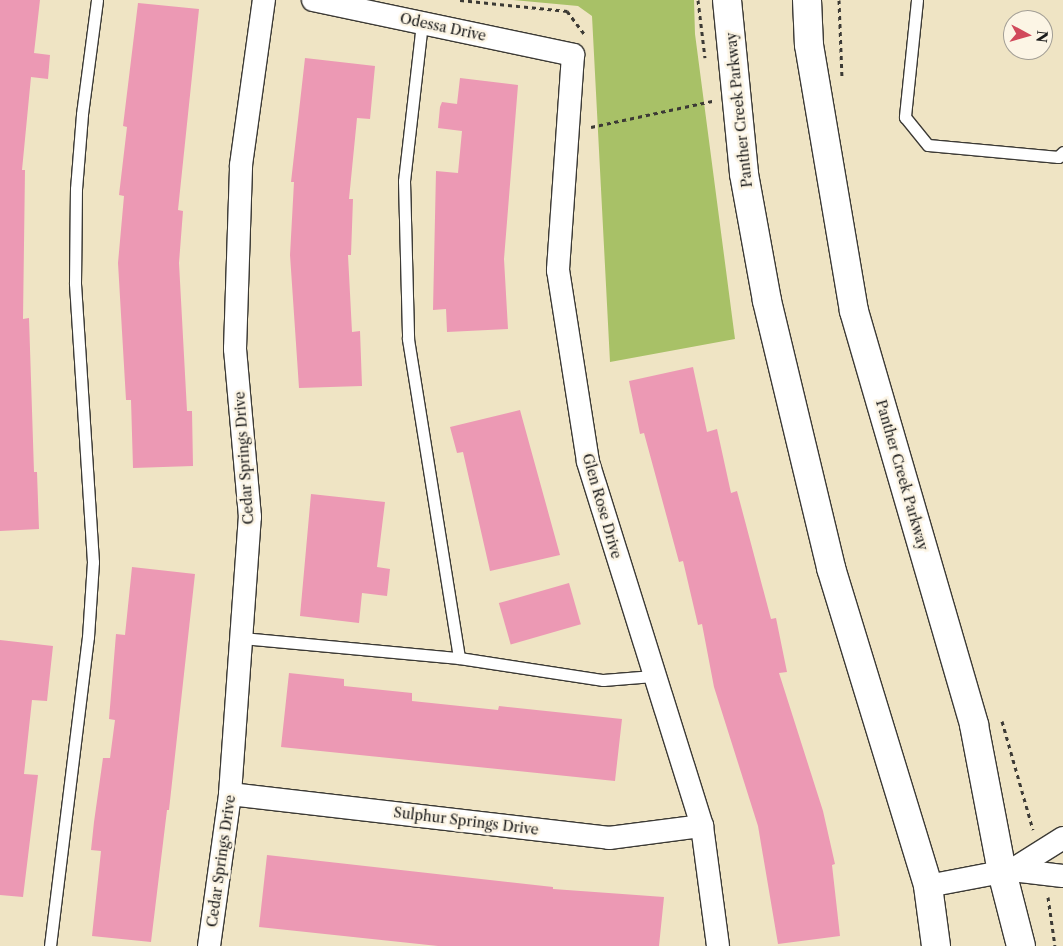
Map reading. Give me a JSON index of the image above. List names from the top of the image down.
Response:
{
  "streets": {
    "main road": ["Panther Creek Parkway"],
    "street": [
      "Odessa Drive",
      "Cedar Springs Drive",
      "Glen Rose Drive",
      "Sulphur Springs Drive"
    ]
  },
  "crossings": [
    ["Odessa Drive", "Glen Rose Drive"],
    ["Cedar Springs Drive", "Sulphur Springs Drive"],
    ["Glen Rose Drive", "Sulphur Springs Drive"]
  ],
  "north": "right"
}
